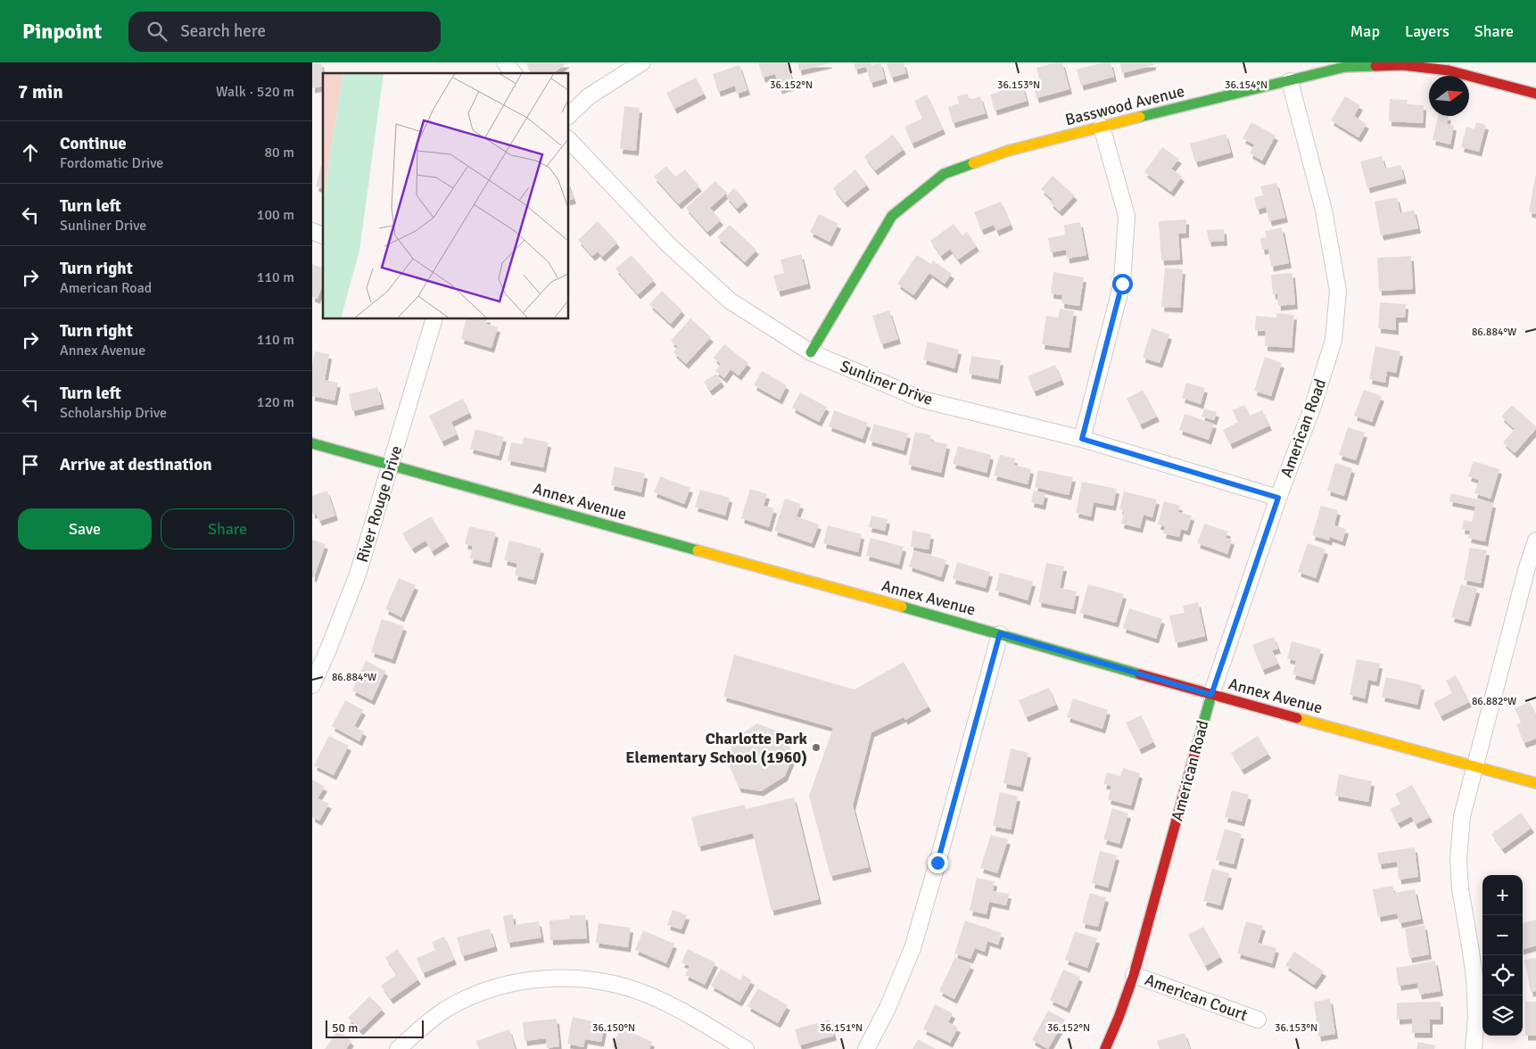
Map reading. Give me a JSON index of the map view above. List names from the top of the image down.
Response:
{
  "streets": {
    "street": [
      "Basswood Avenue",
      "Sunliner Drive",
      "American Road",
      "Annex Avenue",
      "River Rouge Drive",
      "American Court"
    ]
  },
  "crossings": [
    ["Basswood Avenue", "Sunliner Drive"],
    ["Basswood Avenue", "American Road"],
    ["Sunliner Drive", "American Road"],
    ["American Road", "Annex Avenue"],
    ["American Road", "American Court"],
    ["Annex Avenue", "River Rouge Drive"]
  ],
  "places": ["Charlotte Park Elementary School (1960)"],
  "scale_bar": "50 m",
  "north": "right",
  "page": {
    "header": "Pinpoint",
    "search": "Search here",
    "nav": ["Map", "Layers", "Share"],
    "heading": ["7 min", "Walk · 520 m"],
    "list": [
      ["Continue", "Fordomatic Drive", "80 m"],
      ["Turn left", "Sunliner Drive", "100 m"],
      ["Turn right", "American Road", "110 m"],
      ["Turn right", "Annex Avenue", "110 m"],
      ["Turn left", "Scholarship Drive", "120 m"],
      "Arrive at destination"
    ],
    "buttons": ["Save", "Share"],
    "map_buttons": ["+", "−"],
    "scale": "50 m"
  },
  "coordinates": [
    "36.152°N",
    "36.153°N",
    "36.154°N",
    "86.884°W",
    "86.882°W",
    "36.150°N",
    "36.151°N"
  ]
}
